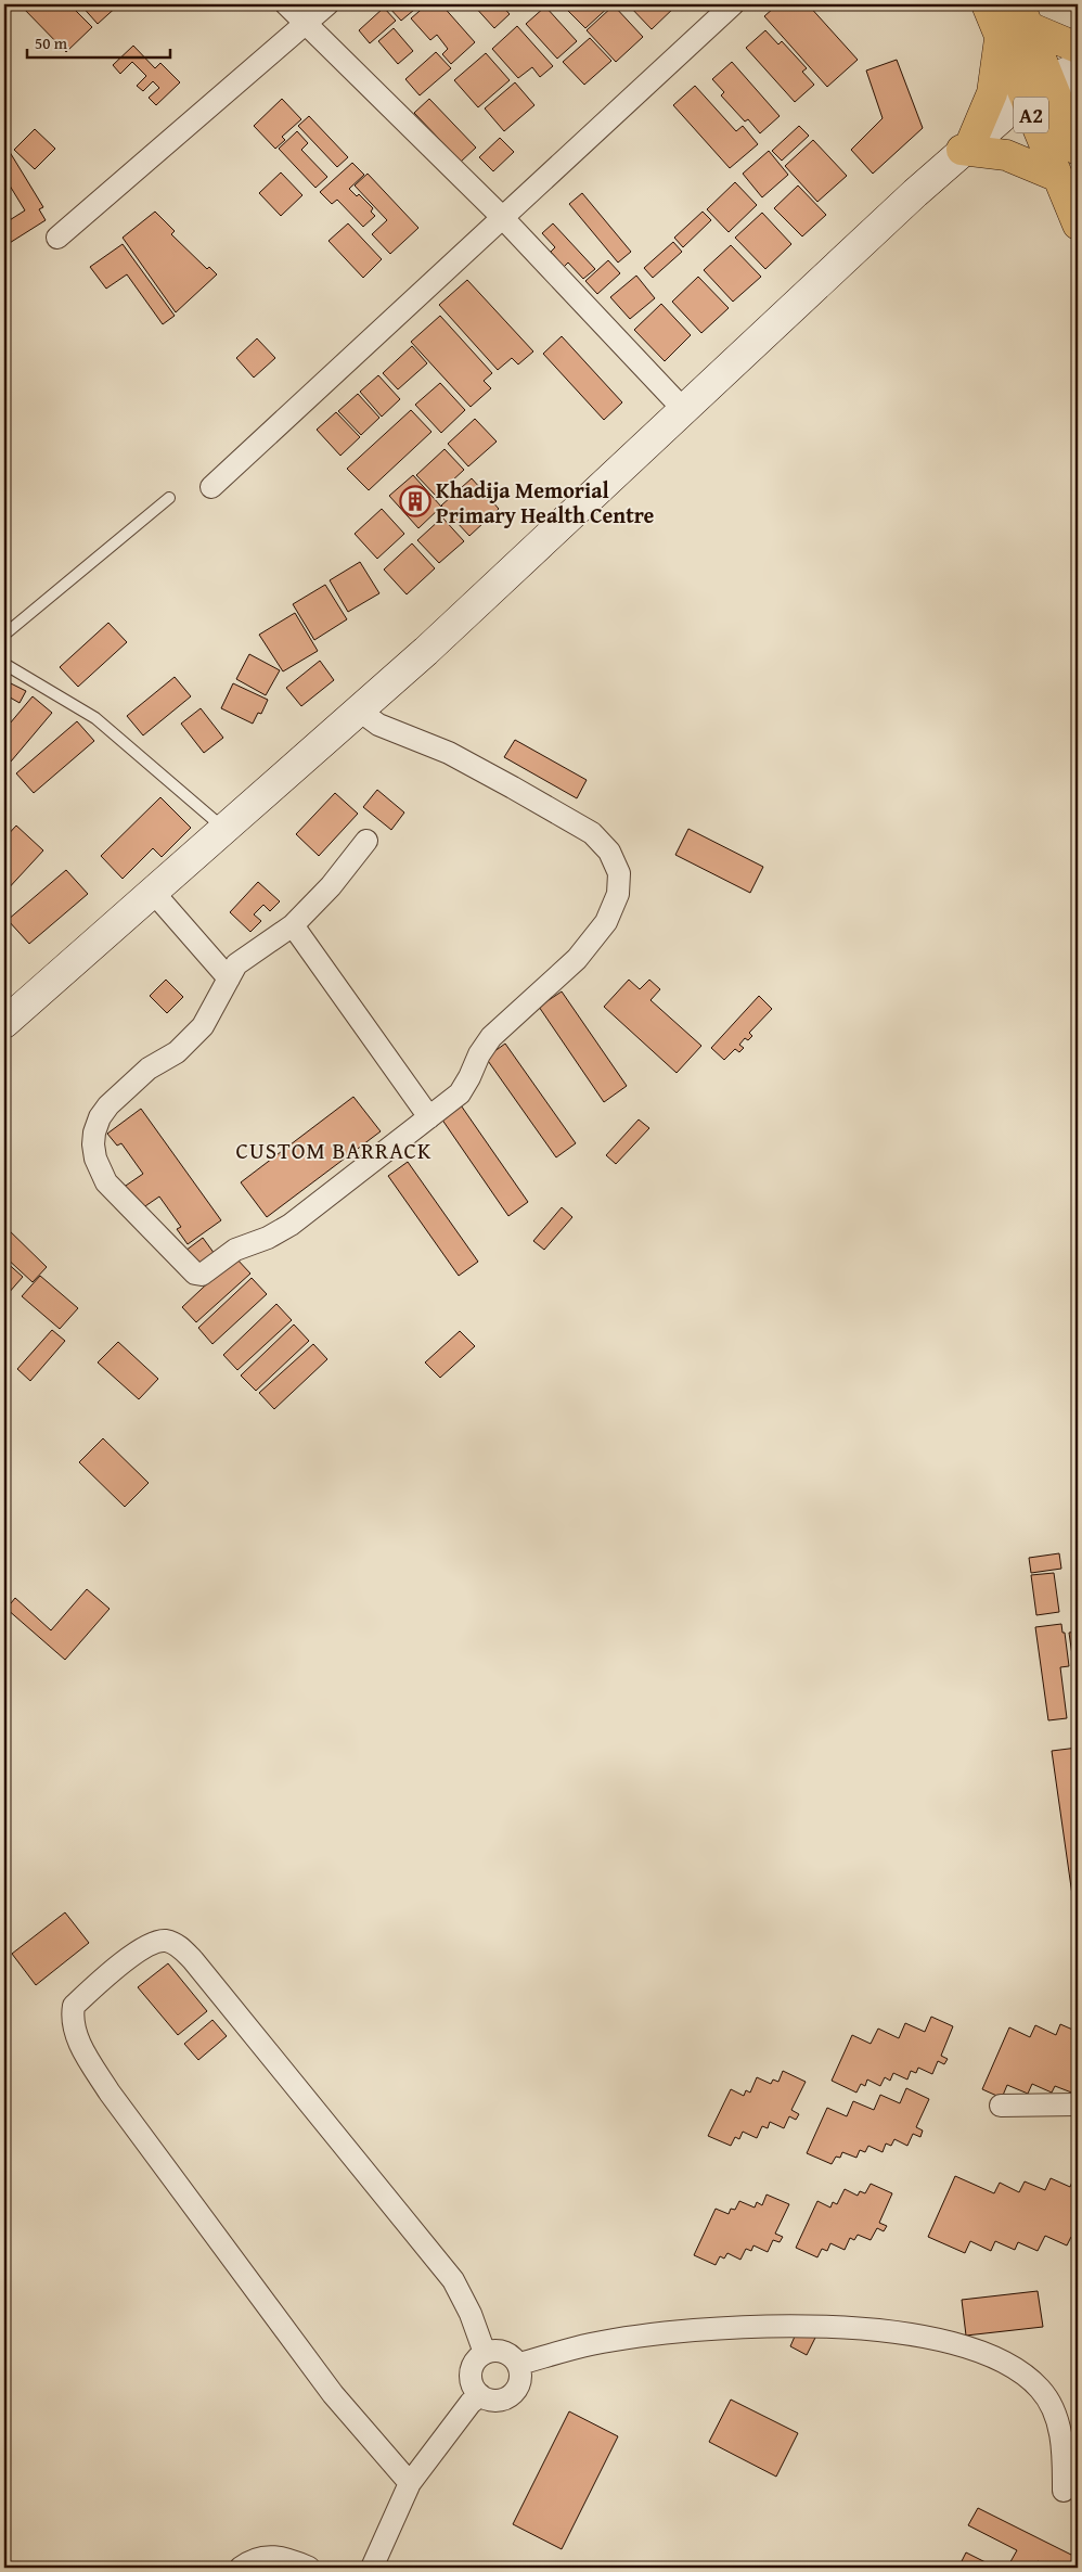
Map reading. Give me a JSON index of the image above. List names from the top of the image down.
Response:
{
  "streets": {
    "highway": ["A2"]
  },
  "districts": ["CUSTOM BARRACK"],
  "places": {
    "building": ["Khadija Memorial Primary Health Centre"]
  },
  "scale_bar": "50 m"
}
